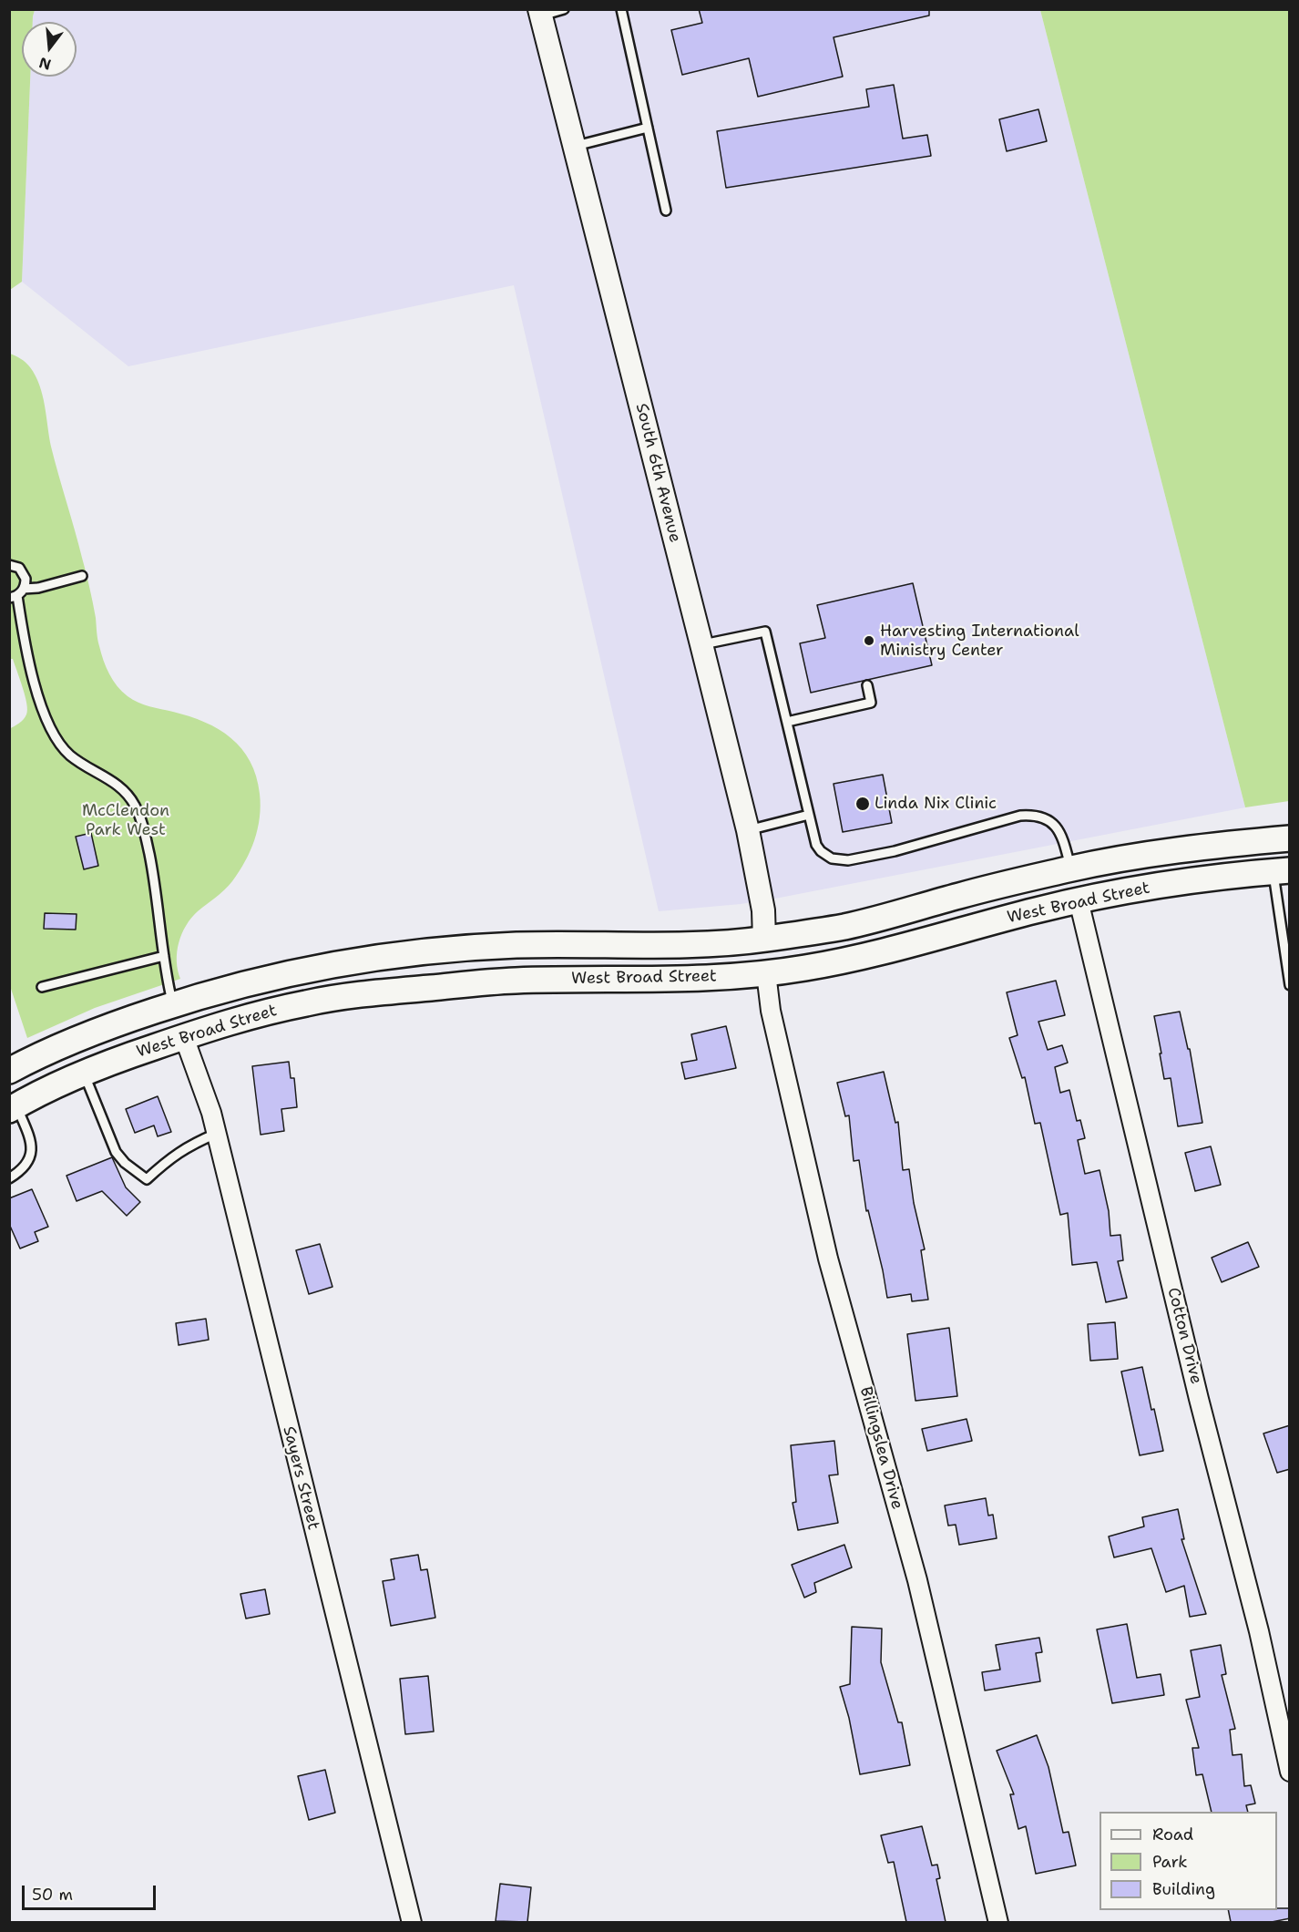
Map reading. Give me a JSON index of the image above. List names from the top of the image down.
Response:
{
  "streets": {
    "main road": ["West Broad Street"],
    "street": [
      "South 6th Avenue",
      "Cotton Drive",
      "Billingslea Drive",
      "Sayers Street"
    ]
  },
  "crossings": [
    ["South 6th Avenue", "West Broad Street"],
    ["West Broad Street", "Cotton Drive"],
    ["West Broad Street", "Billingslea Drive"],
    ["West Broad Street", "Sayers Street"]
  ],
  "parks": ["McClendon Park West"],
  "places": ["Harvesting International Ministry Center", "Linda Nix Clinic"],
  "legend": ["Road", "Park", "Building"],
  "scale_bar": "50 m",
  "north": "bottom"
}
